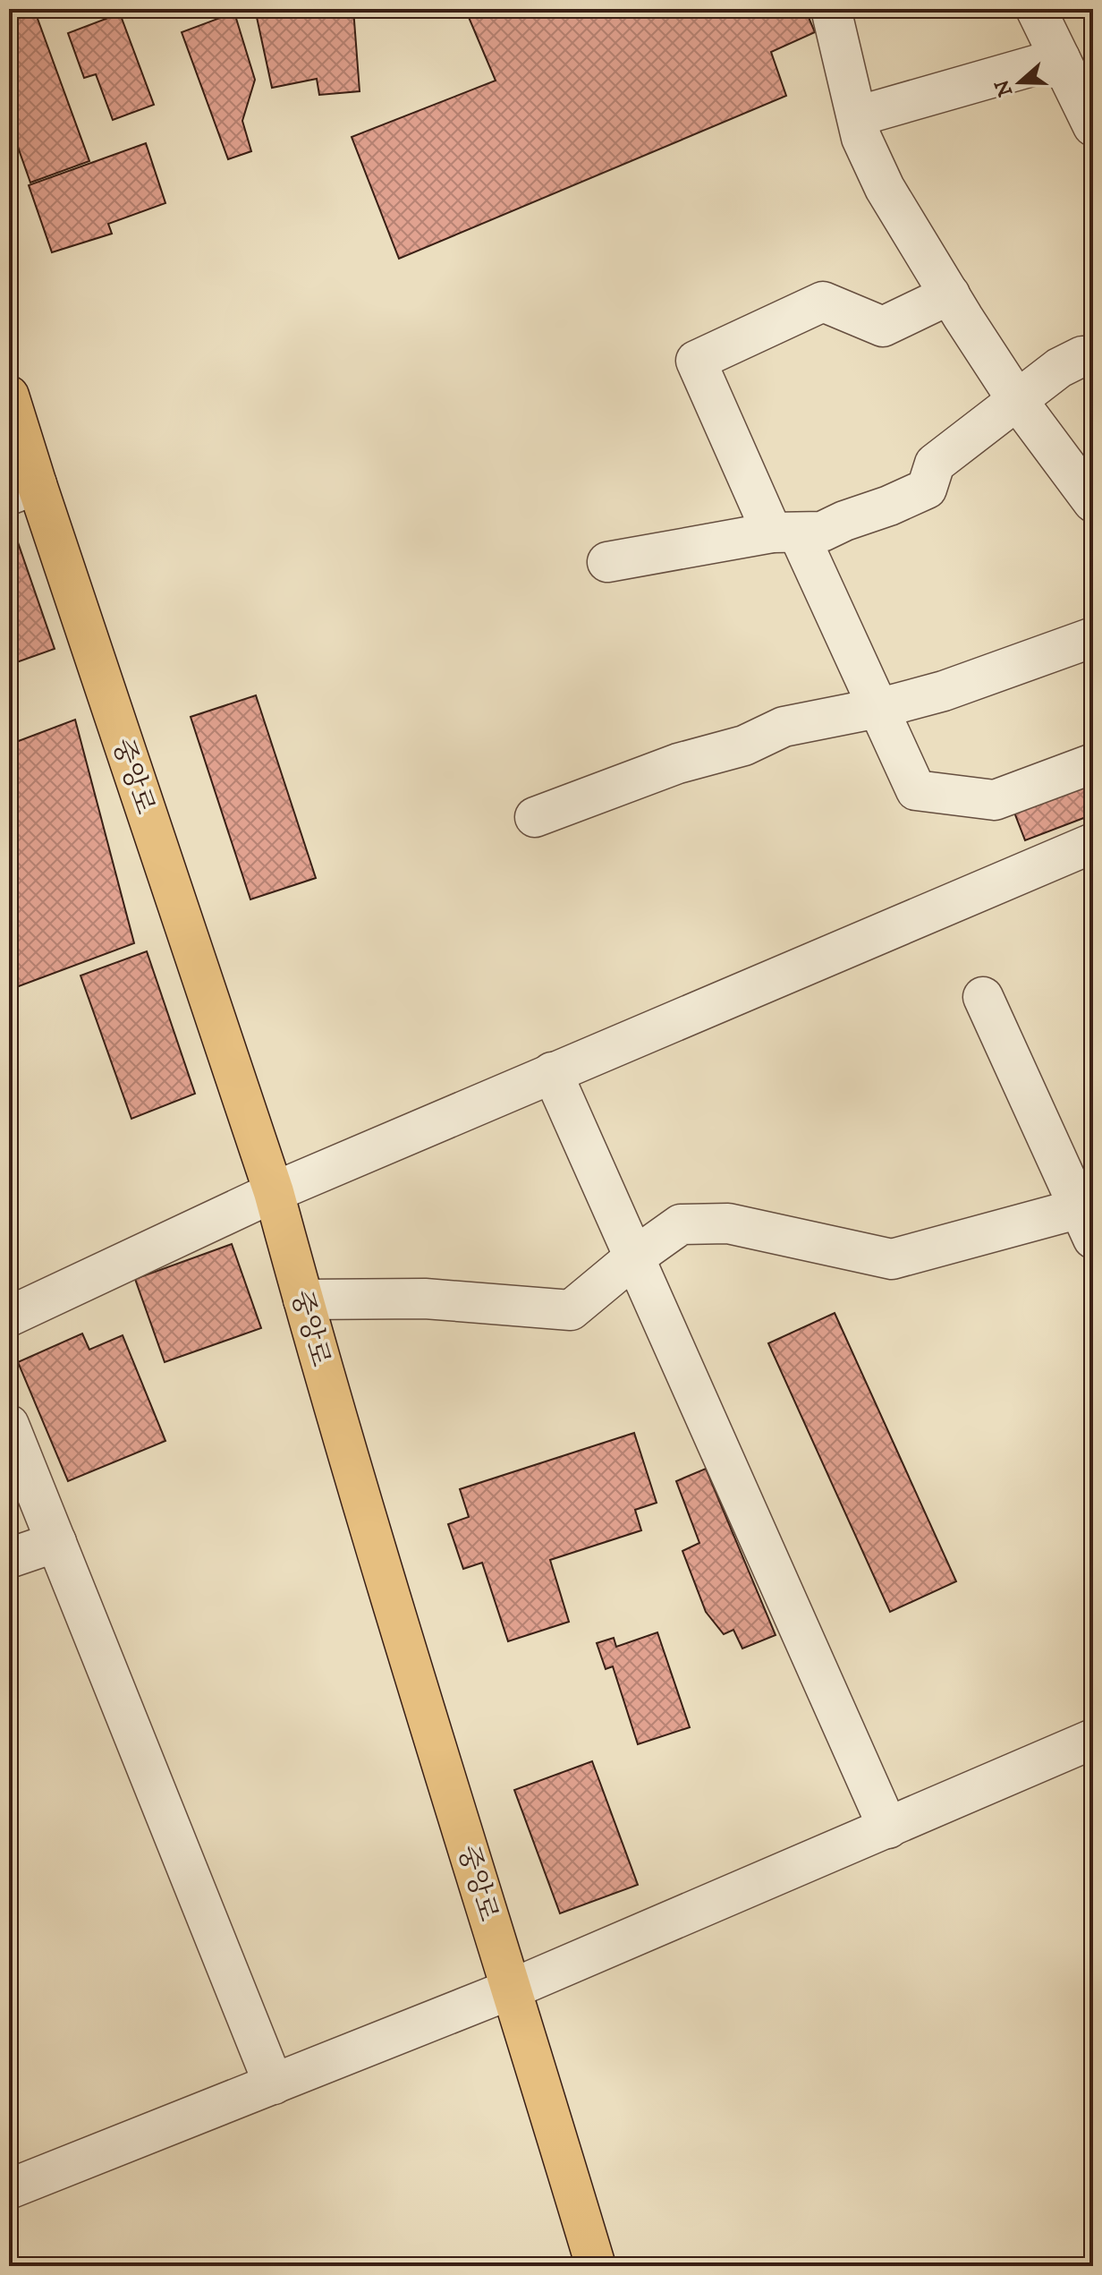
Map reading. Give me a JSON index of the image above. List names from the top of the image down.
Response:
{
  "streets": {
    "main road": ["중앙로"]
  },
  "north": "left"
}
